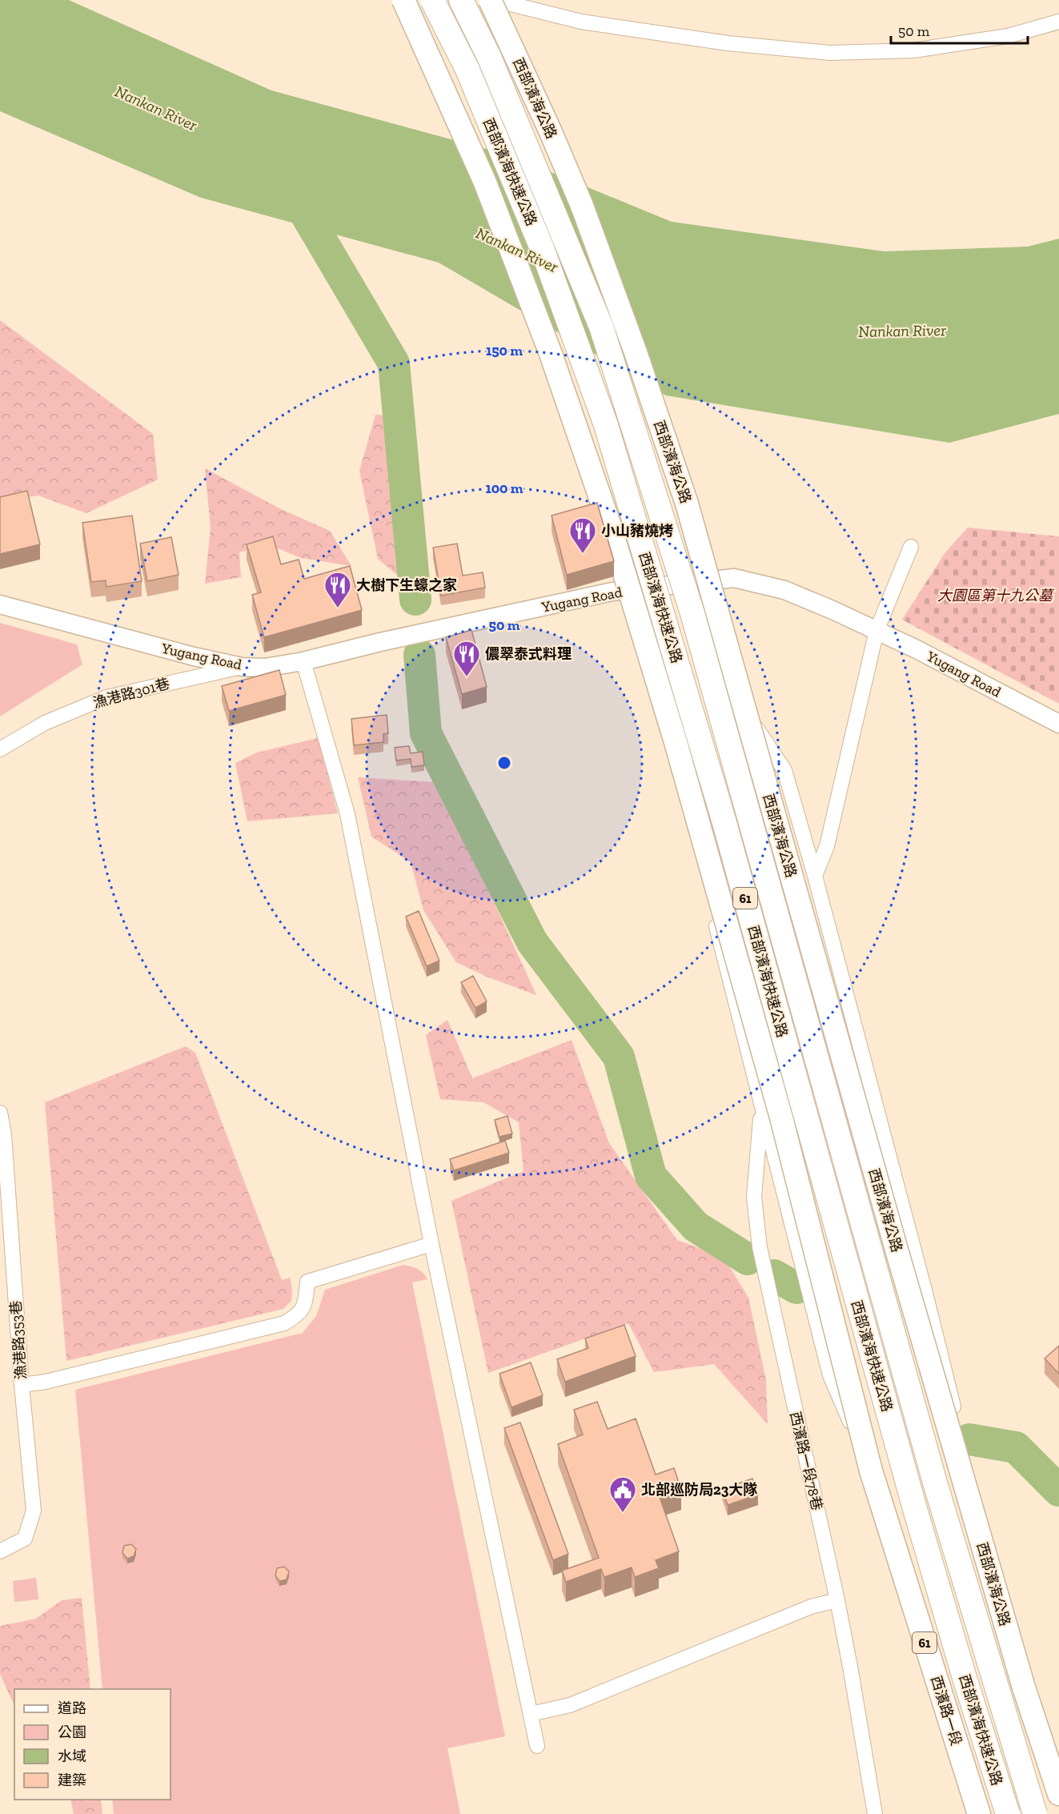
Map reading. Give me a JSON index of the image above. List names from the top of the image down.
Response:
{
  "streets": {
    "highway": ["西部濱海快速公路", "61"],
    "main road": ["西部濱海公路", "西濱路一段"],
    "street": [
      "Yugang Road",
      "漁港路301巷",
      "漁港路353巷",
      "西濱路一段78巷"
    ]
  },
  "crossings": [
    ["Yugang Road", "漁港路301巷"],
    ["61", "西濱路一段"]
  ],
  "water": ["Nankan River"],
  "parks": ["大園區第十九公墓"],
  "places": {
    "restaurant": ["小山豬燒烤", "大樹下生蠔之家", "儂翠泰式料理"],
    "public building": ["北部巡防局23大隊"]
  },
  "legend": [
    "道路",
    "公園",
    "水域",
    "建築"
  ],
  "scale_bar": "50 m",
  "rings": ["150 m", "100 m", "50 m"]
}
